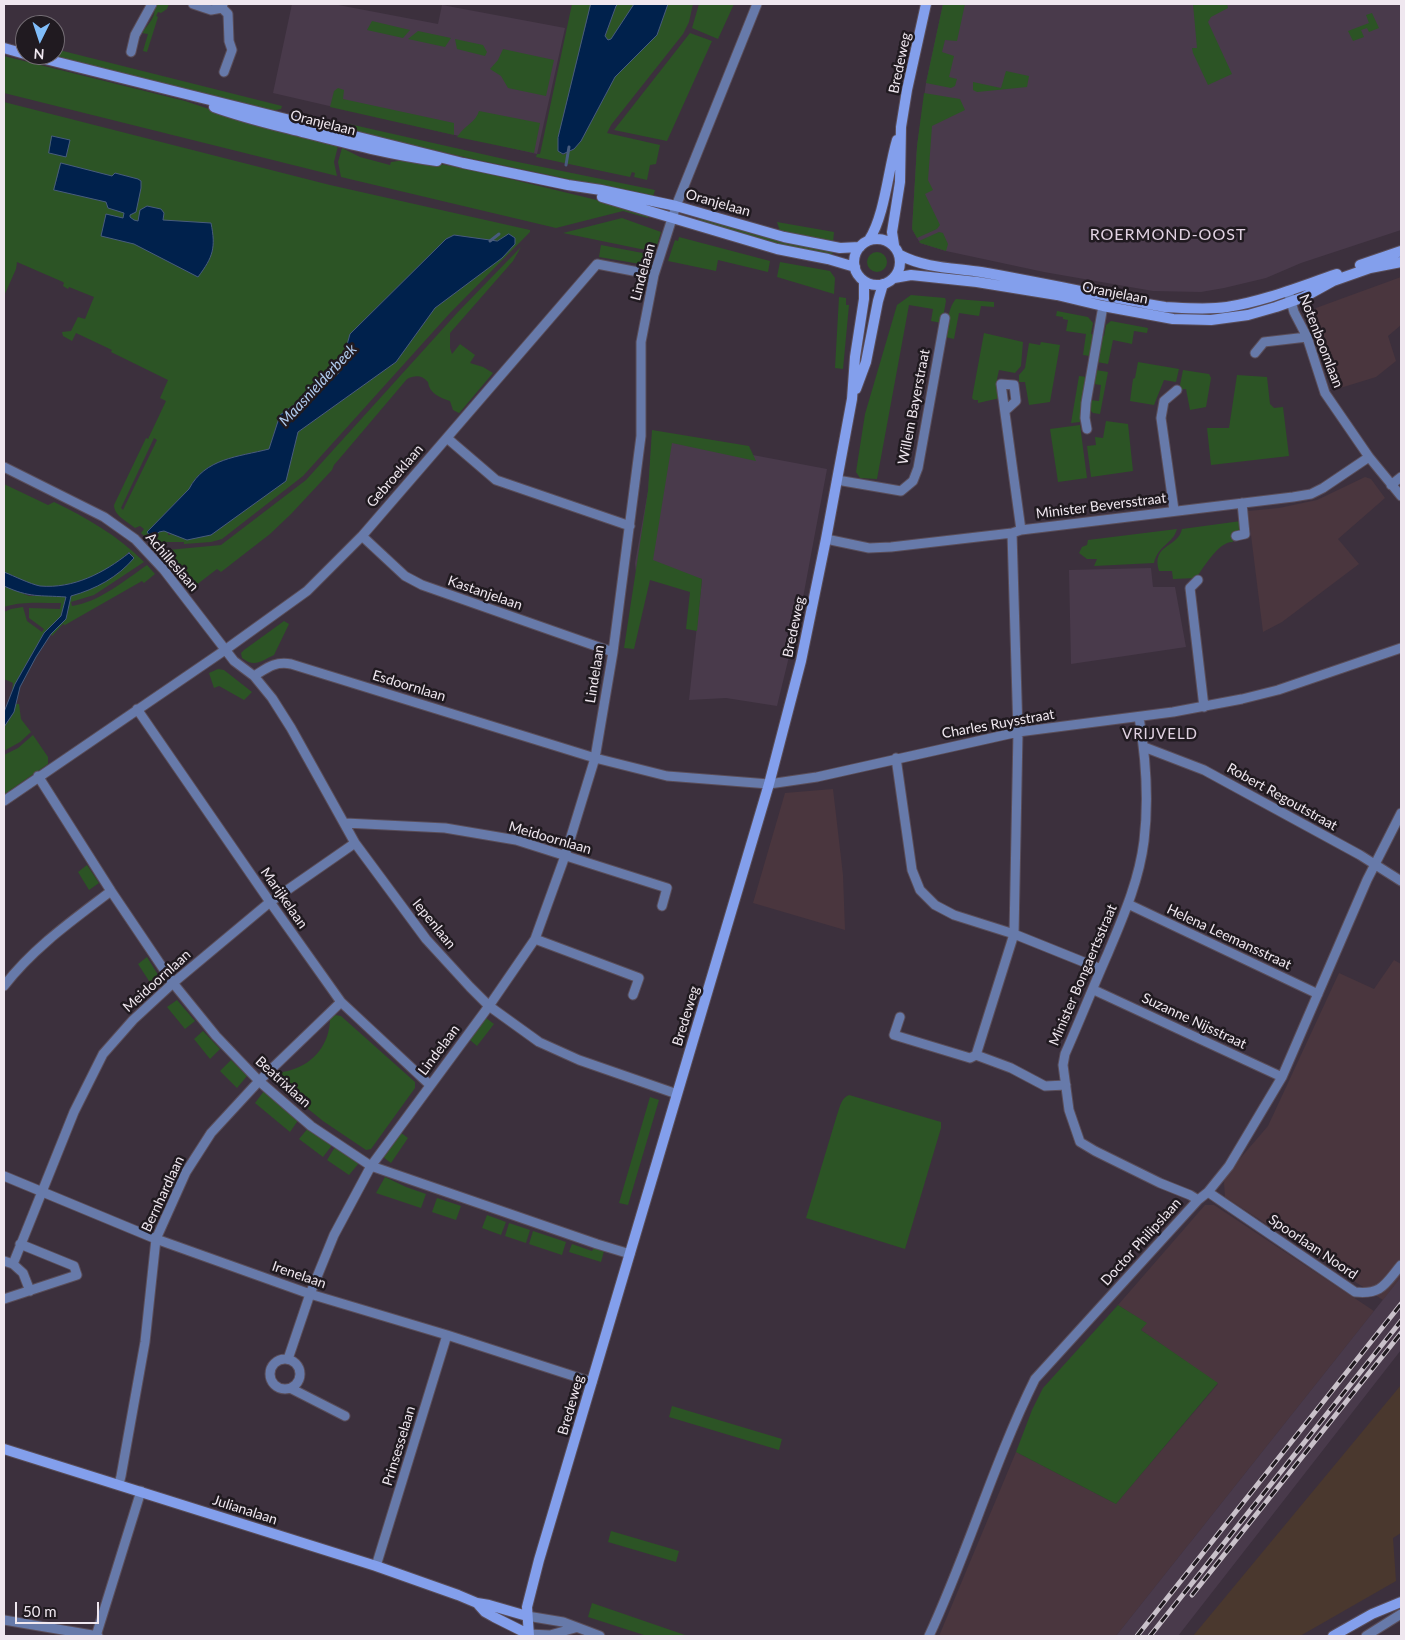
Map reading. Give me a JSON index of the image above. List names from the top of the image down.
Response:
{
  "streets": {
    "street": [
      "Bredeweg",
      "Oranjelaan",
      "Lindelaan",
      "Notenboomlaan",
      "Willem Bayerstraat",
      "Gebroeklaan",
      "Minister Beversstraat",
      "Achilleslaan",
      "Kastanjelaan",
      "Esdoornlaan",
      "Charles Ruysstraat",
      "Robert Regoutstraat",
      "Meidoornlaan",
      "Marijkelaan",
      "Iepenlaan",
      "Helena Leemansstraat",
      "Minister Bongaertsstraat",
      "Suzanne Nijsstraat",
      "Beatrixlaan",
      "Bernhardlaan",
      "Doctor Philipslaan",
      "Spoorlaan Noord",
      "Irenelaan",
      "Prinsesselaan",
      "Julianalaan"
    ]
  },
  "crossings": [
    ["Bredeweg", "Oranjelaan"],
    ["Bredeweg", "Willem Bayerstraat"],
    ["Bredeweg", "Minister Beversstraat"],
    ["Bredeweg", "Charles Ruysstraat"],
    ["Bredeweg", "Iepenlaan"],
    ["Bredeweg", "Beatrixlaan"],
    ["Bredeweg", "Irenelaan"],
    ["Bredeweg", "Julianalaan"],
    ["Oranjelaan", "Lindelaan"],
    ["Oranjelaan", "Notenboomlaan"],
    ["Lindelaan", "Gebroeklaan"],
    ["Lindelaan", "Kastanjelaan"],
    ["Lindelaan", "Esdoornlaan"],
    ["Lindelaan", "Charles Ruysstraat"],
    ["Lindelaan", "Meidoornlaan"],
    ["Lindelaan", "Marijkelaan"],
    ["Lindelaan", "Iepenlaan"],
    ["Lindelaan", "Beatrixlaan"],
    ["Lindelaan", "Irenelaan"],
    ["Notenboomlaan", "Minister Beversstraat"],
    ["Gebroeklaan", "Achilleslaan"],
    ["Gebroeklaan", "Kastanjelaan"],
    ["Gebroeklaan", "Marijkelaan"],
    ["Gebroeklaan", "Beatrixlaan"],
    ["Esdoornlaan", "Charles Ruysstraat"],
    ["Esdoornlaan", "Iepenlaan"],
    ["Charles Ruysstraat", "Minister Bongaertsstraat"],
    ["Robert Regoutstraat", "Minister Bongaertsstraat"],
    ["Robert Regoutstraat", "Doctor Philipslaan"],
    ["Meidoornlaan", "Marijkelaan"],
    ["Meidoornlaan", "Iepenlaan"],
    ["Meidoornlaan", "Beatrixlaan"],
    ["Meidoornlaan", "Irenelaan"],
    ["Marijkelaan", "Bernhardlaan"],
    ["Helena Leemansstraat", "Minister Bongaertsstraat"],
    ["Helena Leemansstraat", "Doctor Philipslaan"],
    ["Minister Bongaertsstraat", "Suzanne Nijsstraat"],
    ["Minister Bongaertsstraat", "Doctor Philipslaan"],
    ["Suzanne Nijsstraat", "Doctor Philipslaan"],
    ["Beatrixlaan", "Bernhardlaan"],
    ["Bernhardlaan", "Irenelaan"],
    ["Bernhardlaan", "Julianalaan"],
    ["Doctor Philipslaan", "Spoorlaan Noord"],
    ["Irenelaan", "Prinsesselaan"],
    ["Prinsesselaan", "Julianalaan"]
  ],
  "districts": ["ROERMOND-OOST", "VRIJVELD"],
  "water": ["Maasnielderbeek"],
  "scale_bar": "50 m",
  "north": "bottom"
}
